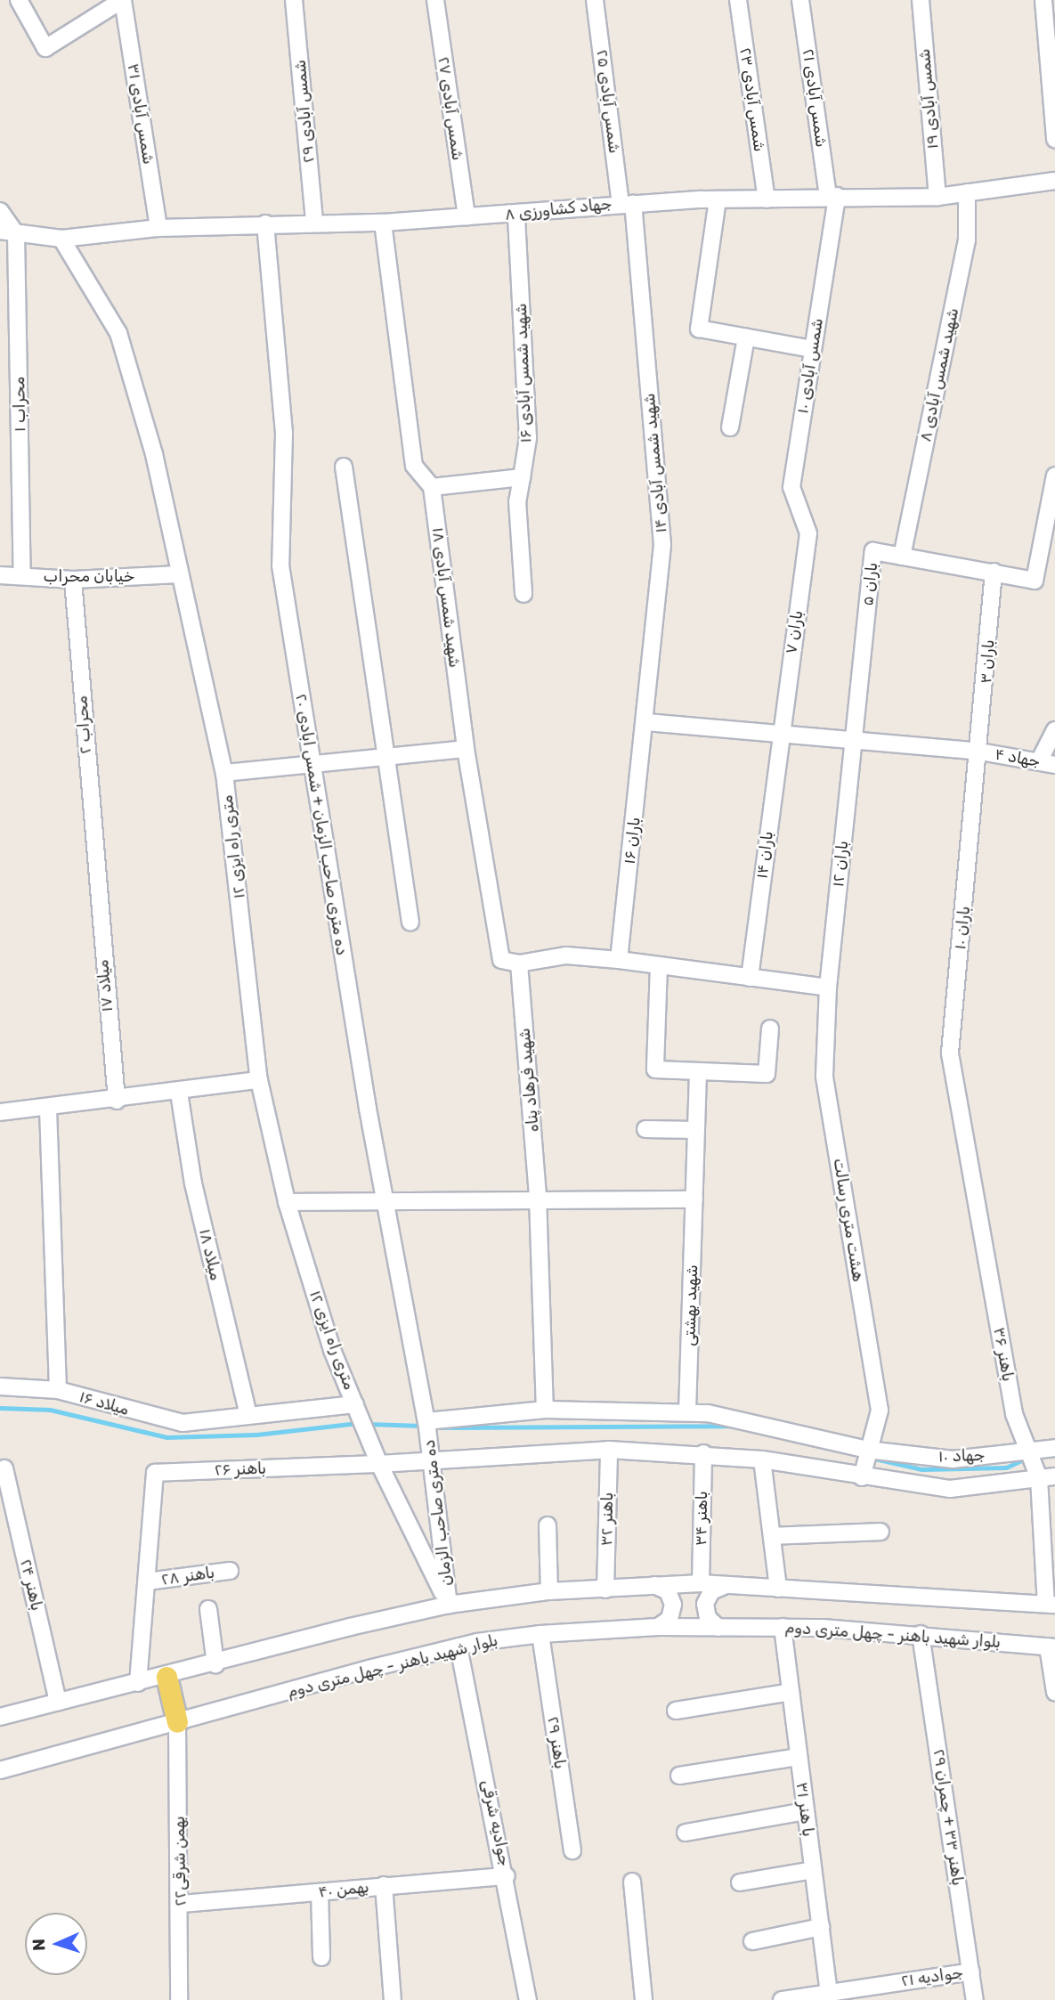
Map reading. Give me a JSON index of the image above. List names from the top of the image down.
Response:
{
  "streets": {
    "street": [
      "شمس آبادی ۲۱",
      "شمس آبادی ۱۹",
      "شمس آبادی ۲۳",
      "شمس آبادی ۲۵",
      "شمس آبادی ۲۷",
      "شمس آبادی ۲۹",
      "شمس آبادی ۳۱",
      "جهاد کشاورزی ۸",
      "شمس آبادی ۱۰",
      "شهید شمس آبادی ۱۶",
      "شهید شمس آبادی ۸",
      "محراب ۱",
      "شهید شمس آبادی ۱۴",
      "خیابان محراب",
      "باران ۵",
      "شهید شمس آبادی ۱۸",
      "باران ۷",
      "باران ۳",
      "محراب ۲",
      "جهاد ۴",
      "ده متری صاحب الزمان + شمس ابادی ۲۰",
      "باران ۱۶",
      "۱۲ متری راه ایزی",
      "باران ۱۴",
      "باران ۱۲",
      "باران ۱۰",
      "میلاد ۱۷",
      "شهید فرهاد پناه",
      "هشت متری رسالت",
      "میلاد ۱۸",
      "شهید بهشتی",
      "باهنر ۳۶",
      "میلاد ۱۶",
      "جهاد ۱۰",
      "باهنر ۲۶",
      "ده متری صاحب الزمان",
      "باهنر ۳۴",
      "باهنر ۳۲",
      "باهنر ۲۸",
      "باهنر ۲۴",
      "بلوار شهید باهنر - چهل متری دوم",
      "باهنر ۲۹",
      "با هنر ۳۱",
      "باهنر ۳۳ + چمران ۲۹",
      "جوادیه شرقی",
      "۲۲بهمن شرقی",
      "بهمن ۴۰",
      "جوادیه ۲۱"
    ]
  },
  "crossings": [
    ["شمس آبادی ۲۱", "جهاد کشاورزی ۸"],
    ["شمس آبادی ۲۱", "شمس آبادی ۱۰"],
    ["شمس آبادی ۱۹", "جهاد کشاورزی ۸"],
    ["شمس آبادی ۲۳", "جهاد کشاورزی ۸"],
    ["شمس آبادی ۲۵", "جهاد کشاورزی ۸"],
    ["شمس آبادی ۲۵", "شهید شمس آبادی ۱۴"],
    ["شمس آبادی ۲۷", "جهاد کشاورزی ۸"],
    ["شمس آبادی ۲۹", "جهاد کشاورزی ۸"],
    ["شمس آبادی ۳۱", "جهاد کشاورزی ۸"],
    ["جهاد کشاورزی ۸", "شمس آبادی ۱۰"],
    ["جهاد کشاورزی ۸", "شهید شمس آبادی ۱۶"],
    ["جهاد کشاورزی ۸", "شهید شمس آبادی ۸"],
    ["جهاد کشاورزی ۸", "محراب ۱"],
    ["جهاد کشاورزی ۸", "شهید شمس آبادی ۱۴"],
    ["جهاد کشاورزی ۸", "شهید شمس آبادی ۱۸"],
    ["جهاد کشاورزی ۸", "ده متری صاحب الزمان + شمس ابادی ۲۰"],
    ["جهاد کشاورزی ۸", "۱۲ متری راه ایزی"],
    ["شمس آبادی ۱۰", "باران ۷"],
    ["شهید شمس آبادی ۸", "باران ۵"],
    ["محراب ۱", "خیابان محراب"],
    ["شهید شمس آبادی ۱۴", "جهاد ۴"],
    ["شهید شمس آبادی ۱۴", "باران ۱۶"],
    ["خیابان محراب", "محراب ۲"],
    ["خیابان محراب", "۱۲ متری راه ایزی"],
    ["باران ۵", "باران ۳"],
    ["باران ۵", "جهاد ۴"],
    ["باران ۵", "باران ۱۲"],
    ["شهید شمس آبادی ۱۸", "شهید فرهاد پناه"],
    ["باران ۷", "جهاد ۴"],
    ["باران ۷", "باران ۱۴"],
    ["باران ۳", "جهاد ۴"],
    ["باران ۳", "باران ۱۰"],
    ["محراب ۲", "میلاد ۱۷"],
    ["جهاد ۴", "باران ۱۶"],
    ["جهاد ۴", "باران ۱۴"],
    ["جهاد ۴", "باران ۱۲"],
    ["جهاد ۴", "باران ۱۰"],
    ["ده متری صاحب الزمان + شمس ابادی ۲۰", "جهاد ۱۰"],
    ["ده متری صاحب الزمان + شمس ابادی ۲۰", "ده متری صاحب الزمان"],
    ["۱۲ متری راه ایزی", "میلاد ۱۶"],
    ["۱۲ متری راه ایزی", "باهنر ۲۶"],
    ["باران ۱۲", "هشت متری رسالت"],
    ["باران ۱۰", "باهنر ۳۶"],
    ["شهید فرهاد پناه", "جهاد ۱۰"],
    ["هشت متری رسالت", "جهاد ۱۰"],
    ["میلاد ۱۸", "میلاد ۱۶"],
    ["شهید بهشتی", "جهاد ۱۰"],
    ["باهنر ۳۶", "جهاد ۱۰"],
    ["جهاد ۱۰", "ده متری صاحب الزمان"],
    ["باهنر ۲۶", "باهنر ۲۸"],
    ["بلوار شهید باهنر - چهل متری دوم", "باهنر ۲۹"],
    ["بلوار شهید باهنر - چهل متری دوم", "با هنر ۳۱"],
    ["بلوار شهید باهنر - چهل متری دوم", "باهنر ۳۳ + چمران ۲۹"],
    ["بلوار شهید باهنر - چهل متری دوم", "جوادیه شرقی"],
    ["بلوار شهید باهنر - چهل متری دوم", "۲۲بهمن شرقی"],
    ["با هنر ۳۱", "جوادیه ۲۱"],
    ["باهنر ۳۳ + چمران ۲۹", "جوادیه ۲۱"],
    ["جوادیه شرقی", "بهمن ۴۰"],
    ["۲۲بهمن شرقی", "بهمن ۴۰"]
  ],
  "north": "left"
}
